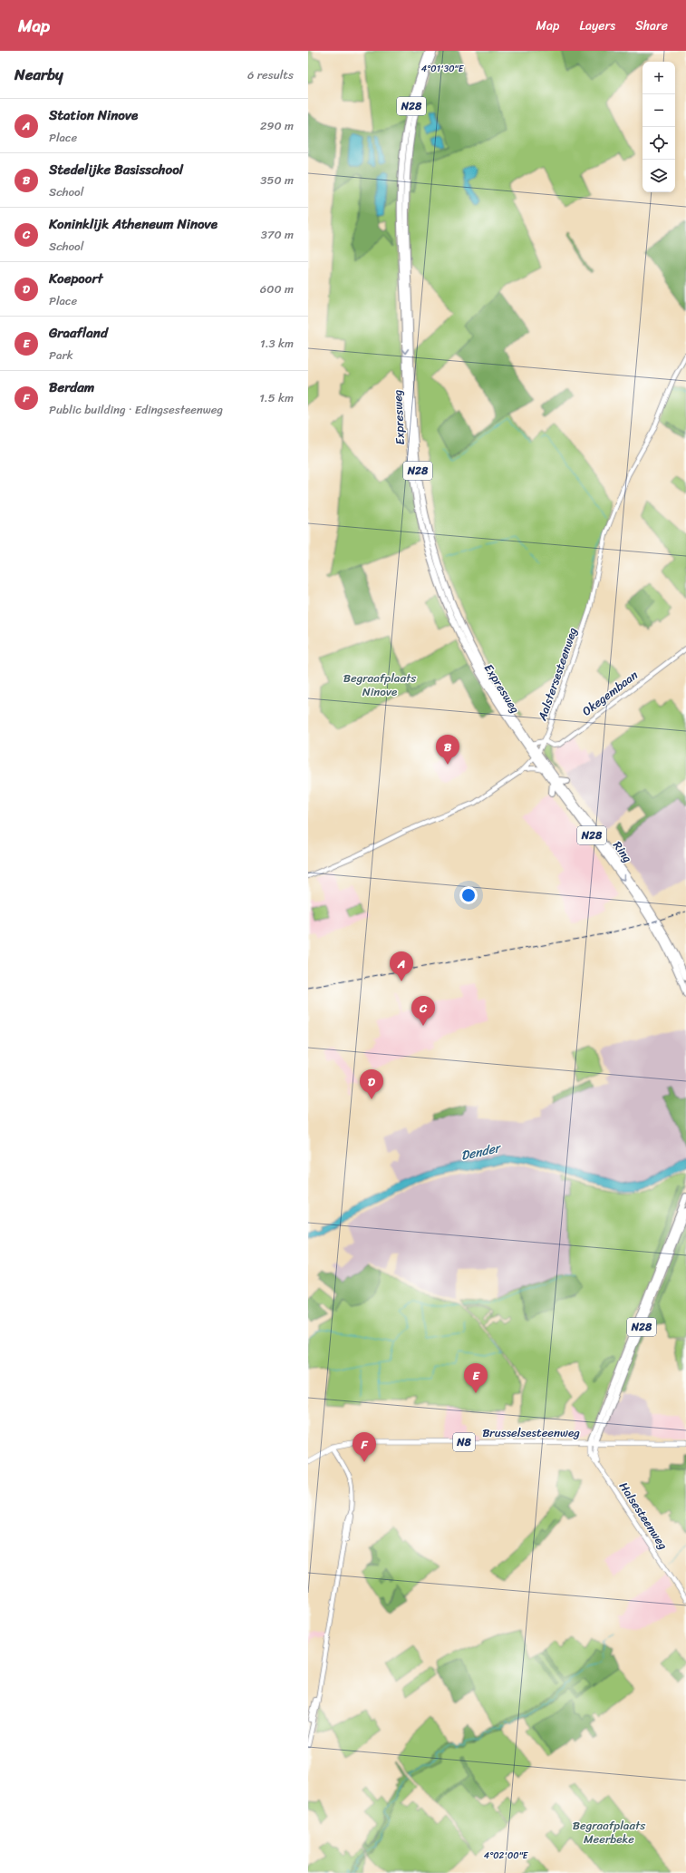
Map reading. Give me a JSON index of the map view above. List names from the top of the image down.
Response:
{
  "streets": {
    "highway": ["N28", "Expresweg", "Ring"],
    "main road": [
      "Aalstersesteenweg",
      "Okegembaan",
      "Brusselsesteenweg",
      "N8",
      "Halsesteenweg"
    ]
  },
  "crossings": [
    ["N28", "Ring"],
    ["N28", "Brusselsesteenweg"],
    ["N28", "Halsesteenweg"],
    ["Expresweg", "Aalstersesteenweg"],
    ["Expresweg", "Ring"],
    ["Aalstersesteenweg", "Okegembaan"],
    ["Aalstersesteenweg", "Ring"],
    ["Brusselsesteenweg", "N8"],
    ["Brusselsesteenweg", "Halsesteenweg"]
  ],
  "water": ["Dender"],
  "parks": ["Begraafplaats Ninove", "Begraafplaats Meerbeke"],
  "page": {
    "header": "Map",
    "nav": ["Map", "Layers", "Share"],
    "heading": ["Nearby", "6 results"],
    "map_buttons": ["+", "−"],
    "list": [
      {
        "mark": "A",
        "name": "Station Ninove",
        "note": "Place",
        "value": "290 m"
      },
      {
        "mark": "B",
        "name": "Stedelijke Basisschool",
        "note": "School",
        "value": "350 m"
      },
      {
        "mark": "C",
        "name": "Koninklijk Atheneum Ninove",
        "note": "School",
        "value": "370 m"
      },
      {
        "mark": "D",
        "name": "Koepoort",
        "note": "Place",
        "value": "600 m"
      },
      {
        "mark": "E",
        "name": "Graafland",
        "note": "Park",
        "value": "1.3 km"
      },
      {
        "mark": "F",
        "name": "Berdam",
        "note": "Public building · Edingsesteenweg",
        "value": "1.5 km"
      }
    ],
    "pins": [
      "B",
      "A",
      "C",
      "D",
      "E",
      "F"
    ]
  },
  "coordinates": ["4°01'30\"E", "4°02'00\"E"]
}
